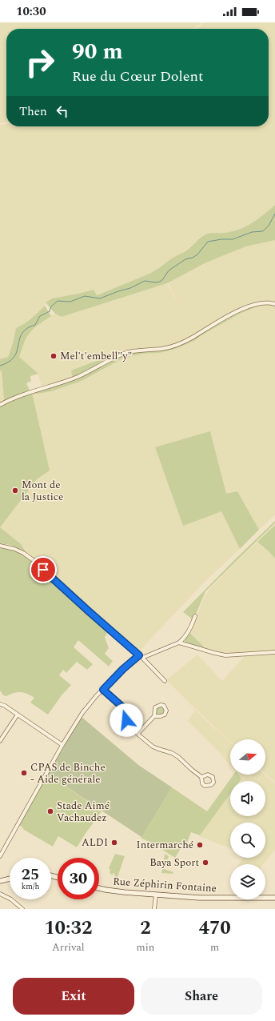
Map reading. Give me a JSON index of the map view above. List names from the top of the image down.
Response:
{
  "streets": {
    "main road": ["Rue Zéphirin Fontaine"]
  },
  "places": [
    "Mel't'embell\"y\"",
    "Mont de la Justice",
    "CPAS de Binche - Aide générale",
    "Stade Aimé Vachaudez",
    "ALDI",
    "Intermarché",
    "Baya Sport"
  ],
  "north": "right",
  "page": {
    "status": "10:30",
    "turn": ["90 m", "Rue du Cœur Dolent"],
    "then": "Then",
    "speed": "25 km/h",
    "limit": "30",
    "eta": [
      "10:32",
      "Arrival",
      "2",
      "min",
      "470",
      "m"
    ],
    "buttons": ["Exit", "Share"]
  }
}
